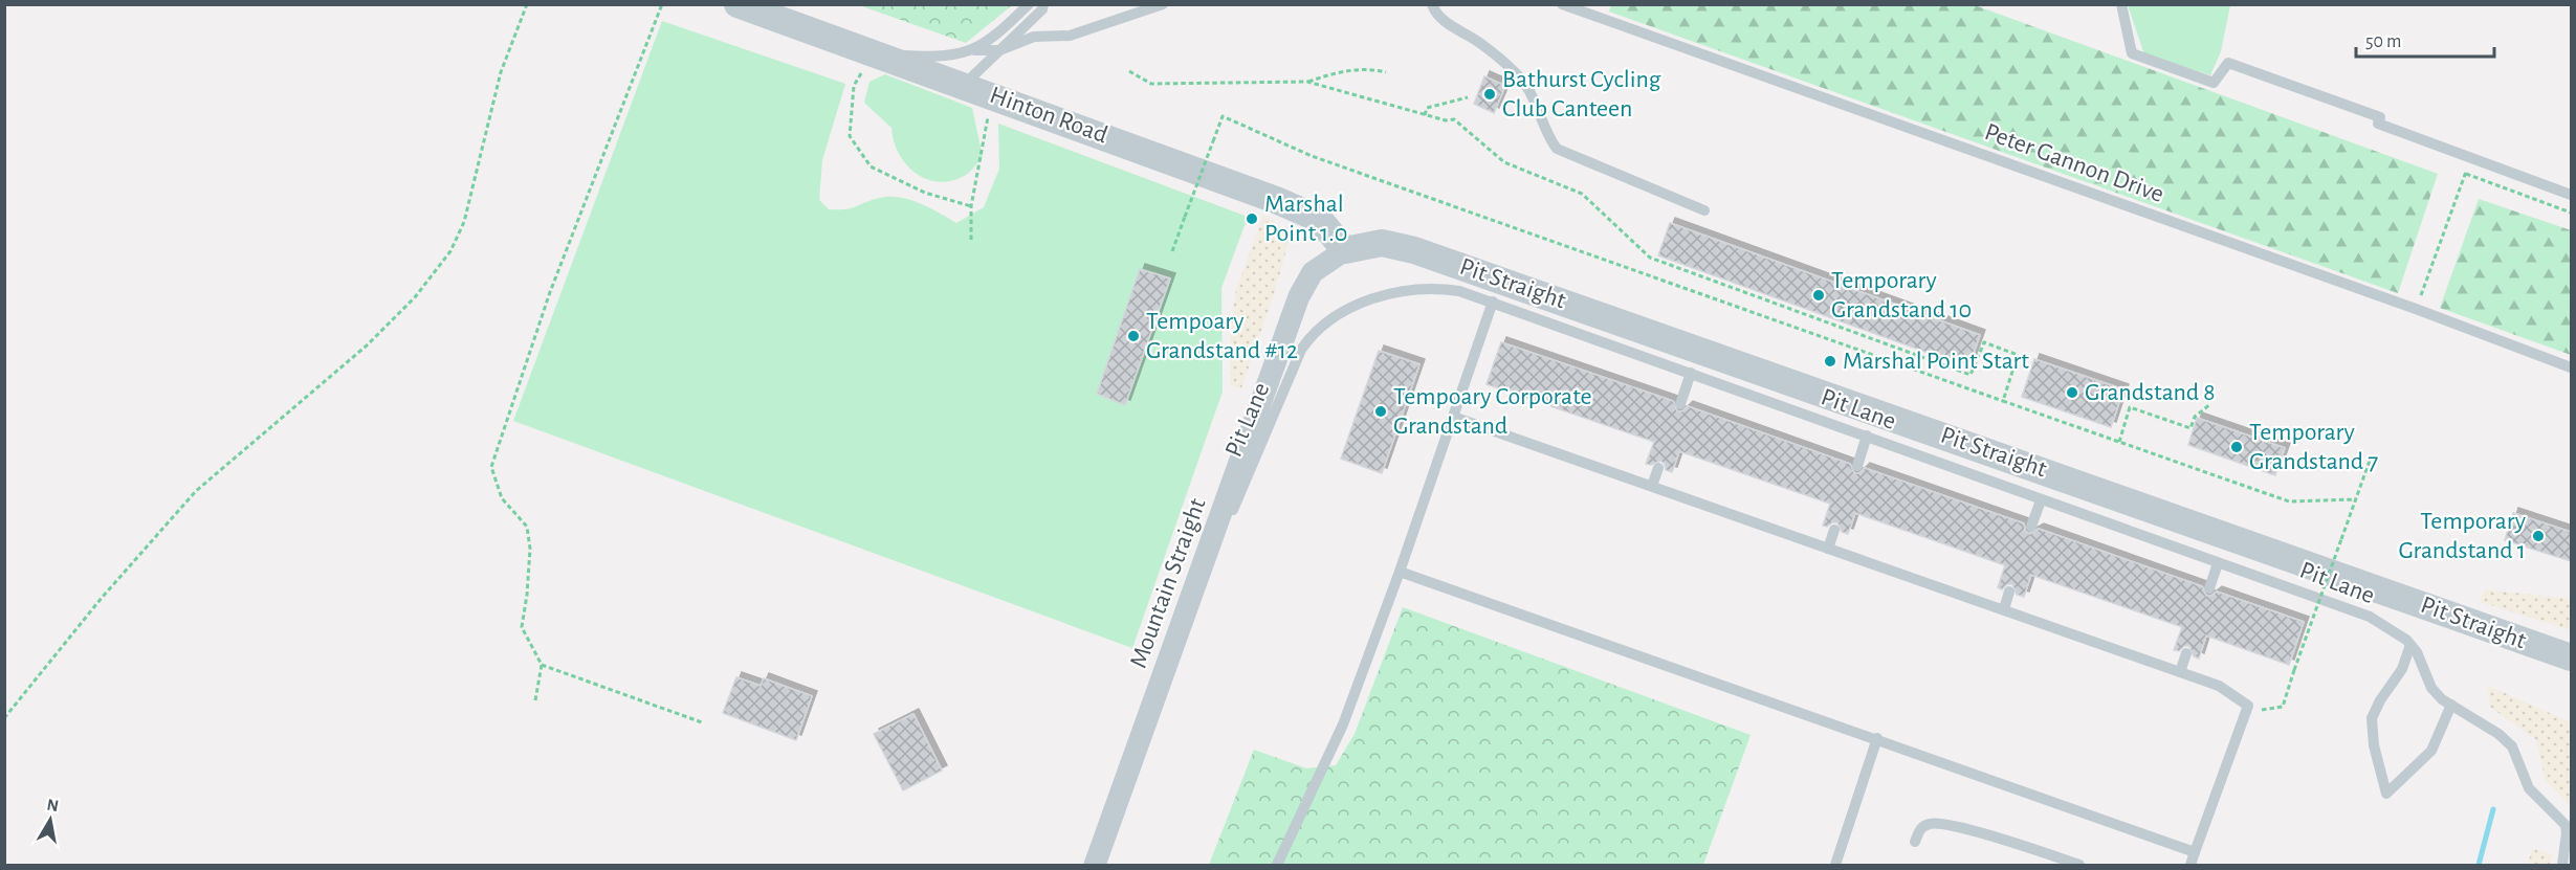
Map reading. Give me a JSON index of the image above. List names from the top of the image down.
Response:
{
  "streets": {
    "street": ["Hinton Road", "Pit Straight", "Mountain Straight"],
    "lane": ["Peter Gannon Drive", "Pit Lane"]
  },
  "crossings": [
    ["Hinton Road", "Pit Straight"],
    ["Hinton Road", "Mountain Straight"],
    ["Pit Straight", "Mountain Straight"],
    ["Pit Lane", "Mountain Straight"]
  ],
  "places": [
    "Bathurst Cycling Club Canteen",
    "Marshal Point 1.0",
    "Temporary Grandstand 10",
    "Tempoary Grandstand #12",
    "Marshal Point Start",
    "Grandstand 8",
    "Tempoary Corporate Grandstand",
    "Temporary Grandstand 7",
    "Temporary Grandstand 1"
  ],
  "scale_bar": "50 m",
  "north": "top"
}
